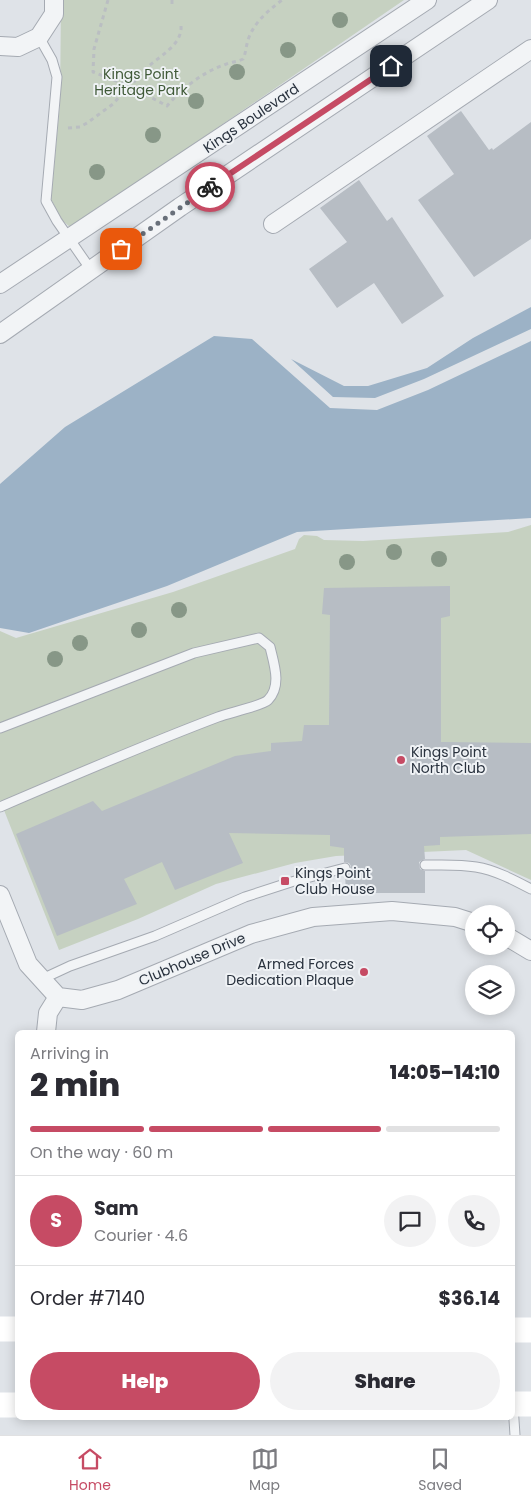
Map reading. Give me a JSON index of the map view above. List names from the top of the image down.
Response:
{
  "streets": {
    "street": ["Kings Boulevard", "Clubhouse Drive"]
  },
  "parks": ["Kings Point Heritage Park"],
  "places": {
    "other": ["Kings Point North Club", "Armed Forces Dedication Plaque"],
    "transit": ["Kings Point Club House"]
  },
  "page": {
    "heading": ["2 min", "Arriving in", "14:05–14:10"],
    "panel": [
      "Sam",
      "Courier · 4.6",
      "Order #7140",
      "$36.14"
    ],
    "bar": "On the way · 60 m",
    "round": "S",
    "buttons": ["Help", "Share"],
    "tabs": ["Home", "Map", "Saved"]
  }
}
